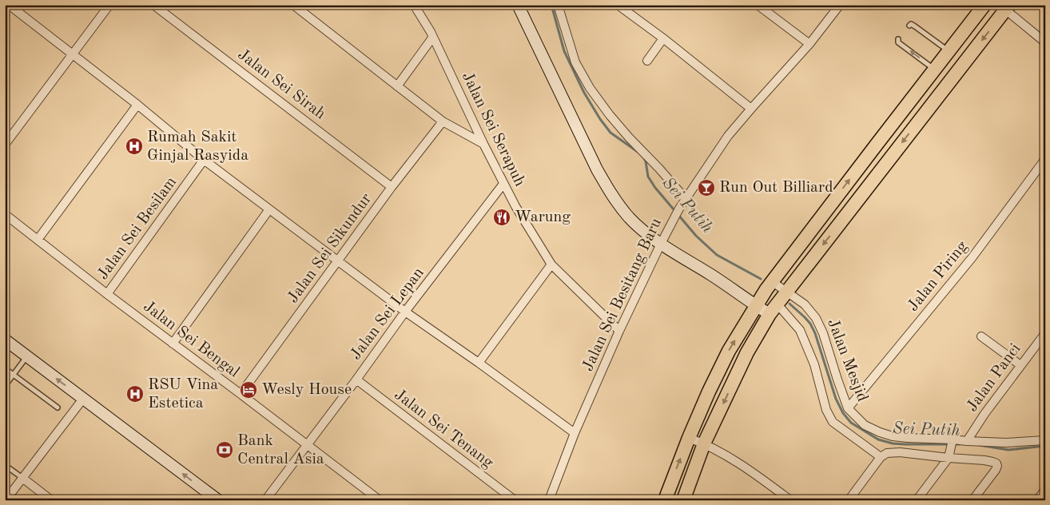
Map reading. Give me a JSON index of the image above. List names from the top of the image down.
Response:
{
  "streets": {
    "street": [
      "Jalan Sei Sirah",
      "Jalan Sei Serapuh",
      "Jalan Sei Besilam",
      "Jalan Sei Sikundur",
      "Jalan Piring",
      "Jalan Sei Besitang Baru",
      "Jalan Sei Lepan",
      "Jalan Sei Bengal",
      "Jalan Mesjid",
      "Jalan Panci",
      "Jalan Sei Tenang"
    ]
  },
  "crossings": [
    ["Jalan Sei Sirah", "Jalan Sei Sikundur"],
    ["Jalan Sei Serapuh", "Jalan Sei Besitang Baru"],
    ["Jalan Sei Serapuh", "Jalan Sei Lepan"],
    ["Jalan Sei Besilam", "Jalan Sei Bengal"],
    ["Jalan Sei Sikundur", "Jalan Sei Bengal"],
    ["Jalan Piring", "Jalan Mesjid"],
    ["Jalan Sei Lepan", "Jalan Sei Bengal"],
    ["Jalan Sei Lepan", "Jalan Sei Tenang"],
    ["Jalan Mesjid", "Jalan Panci"]
  ],
  "water": ["Sei Putih"],
  "places": {
    "hospital": ["Rumah Sakit Ginjal Rasyida", "RSU Vina Estetica"],
    "bar": ["Run Out Billiard"],
    "restaurant": ["Warung"],
    "hotel": ["Wesly House"],
    "bank": ["Bank Central Asia"]
  }
}
